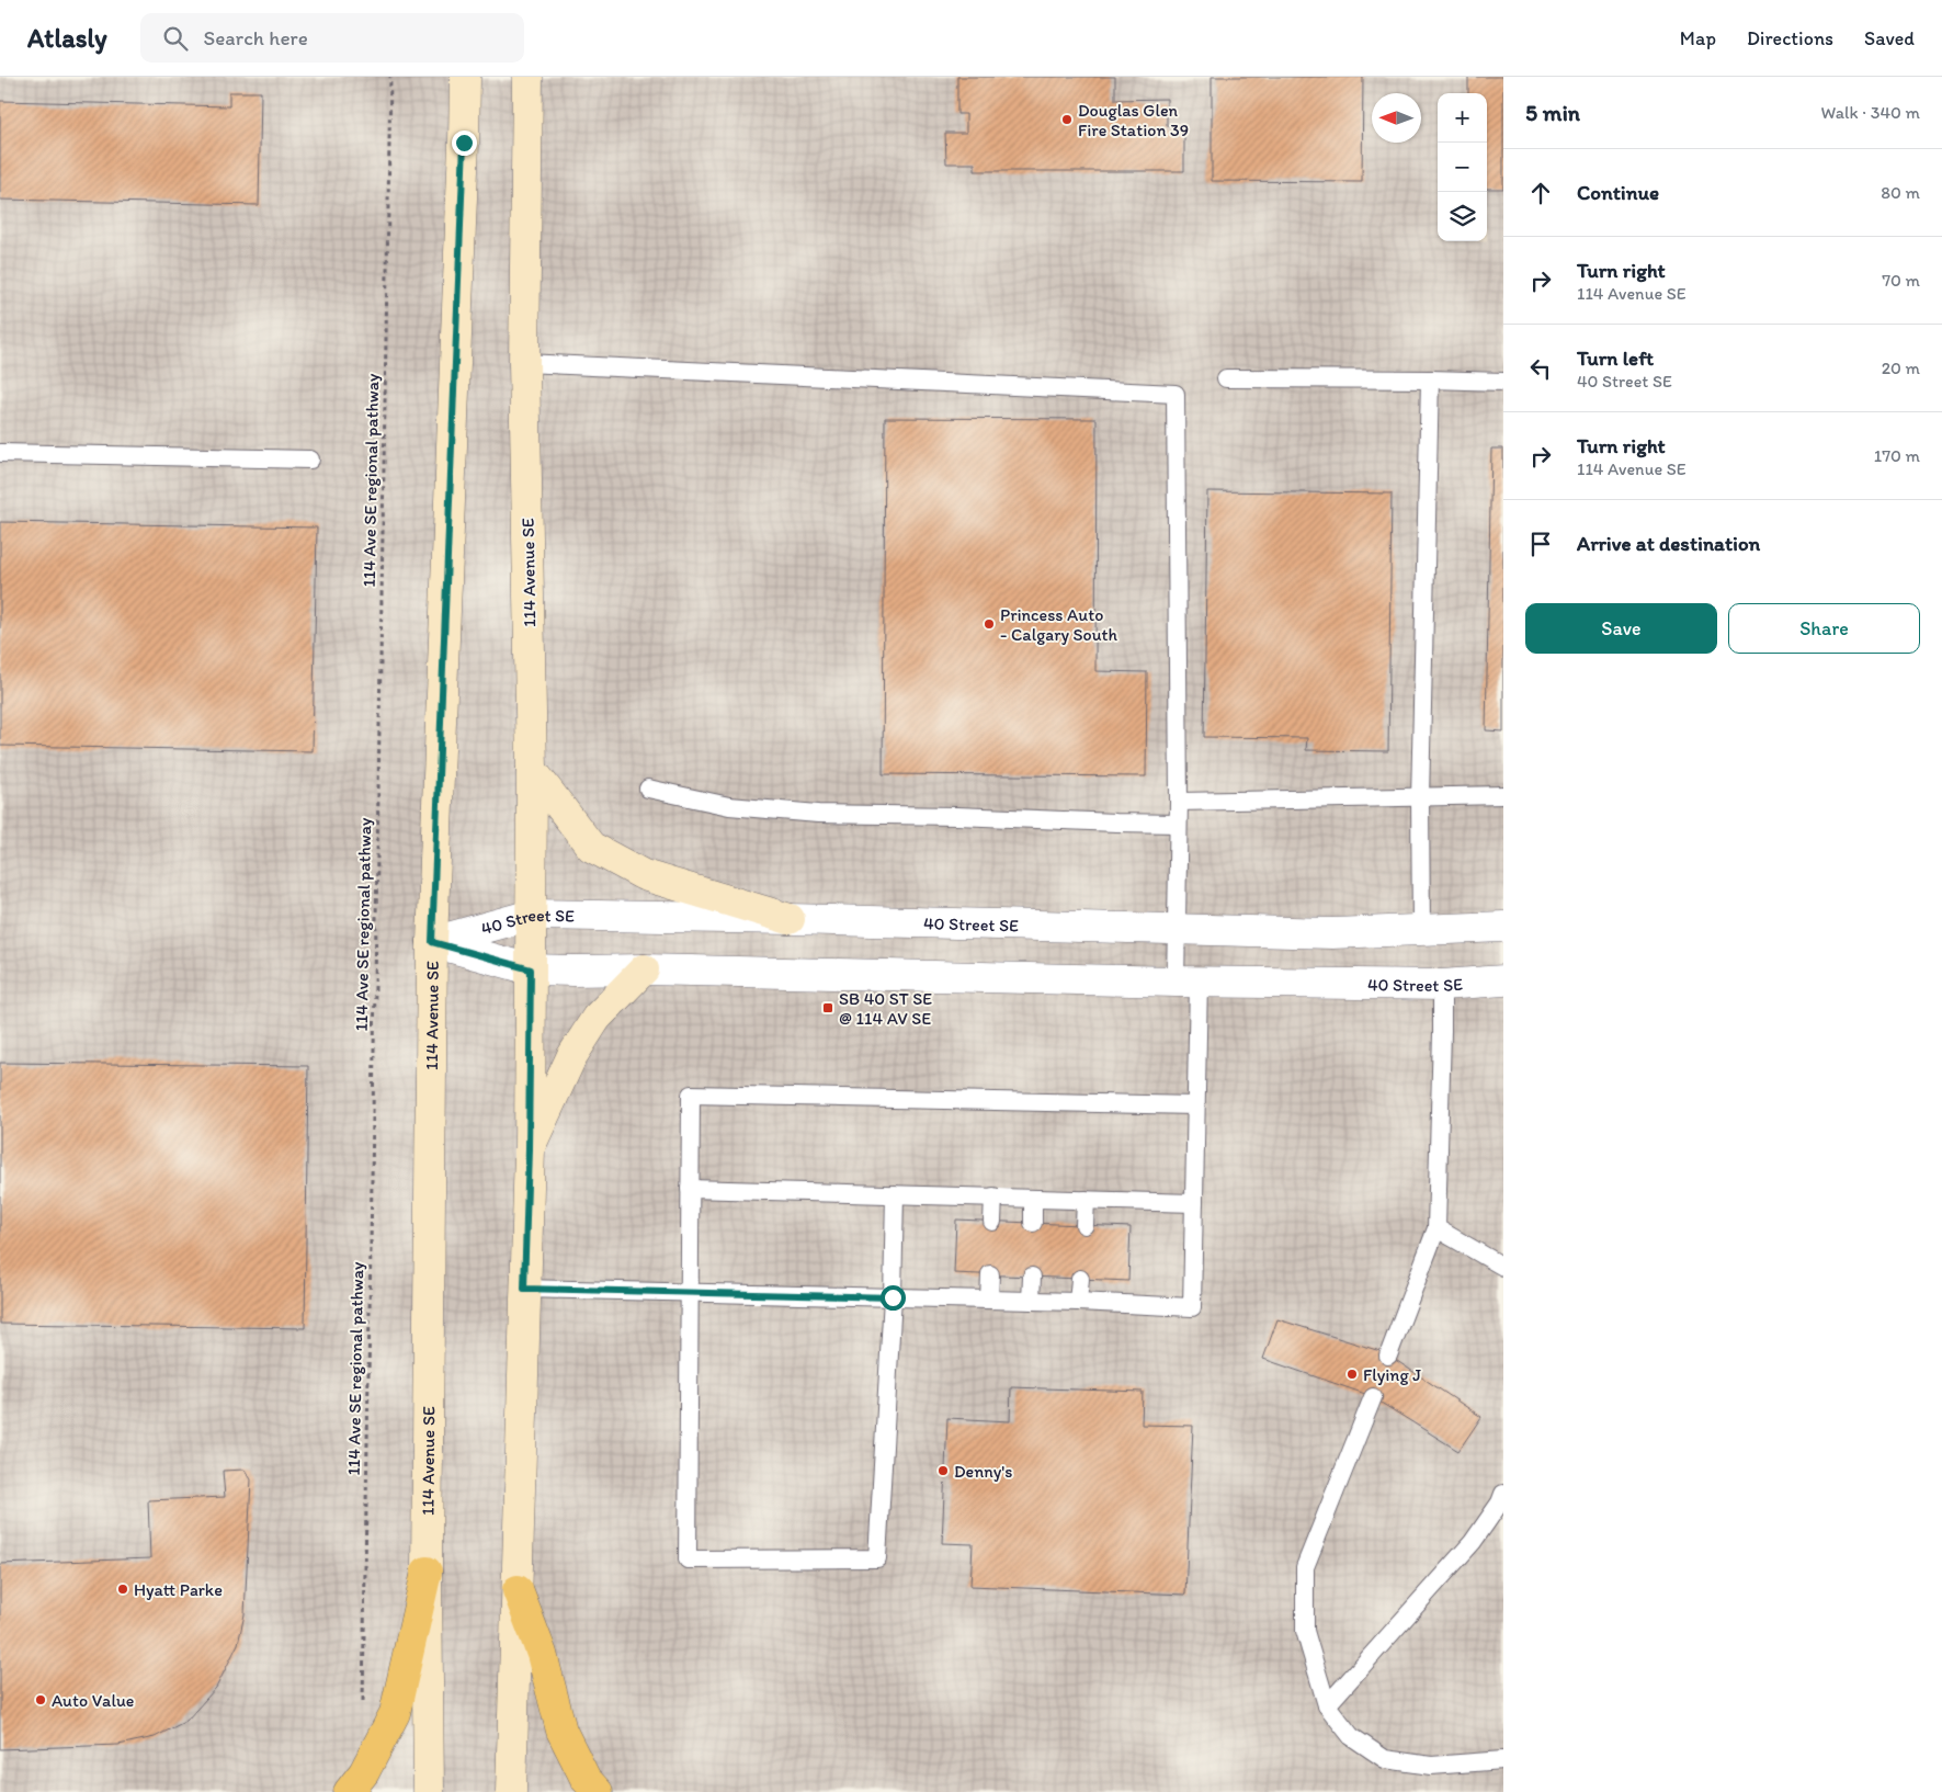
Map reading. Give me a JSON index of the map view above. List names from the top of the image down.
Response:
{
  "streets": {
    "main road": ["114 Avenue SE"],
    "street": ["40 Street SE"],
    "path": ["114 Ave SE regional pathway"]
  },
  "crossings": [
    ["114 Avenue SE", "40 Street SE"]
  ],
  "places": {
    "other": [
      "Douglas Glen Fire Station 39",
      "Princess Auto - Calgary South",
      "Flying J",
      "Denny's",
      "Hyatt Parke",
      "Auto Value"
    ],
    "transit": ["SB 40 ST SE @ 114 AV SE"]
  },
  "north": "left",
  "page": {
    "header": "Atlasly",
    "search": "Search here",
    "nav": ["Map", "Directions", "Saved"],
    "heading": ["5 min", "Walk · 340 m"],
    "map_buttons": ["+", "−"],
    "list": [
      ["Continue", "80 m"],
      ["Turn right", "114 Avenue SE", "70 m"],
      ["Turn left", "40 Street SE", "20 m"],
      ["Turn right", "114 Avenue SE", "170 m"],
      "Arrive at destination"
    ],
    "buttons": ["Save", "Share"]
  }
}
